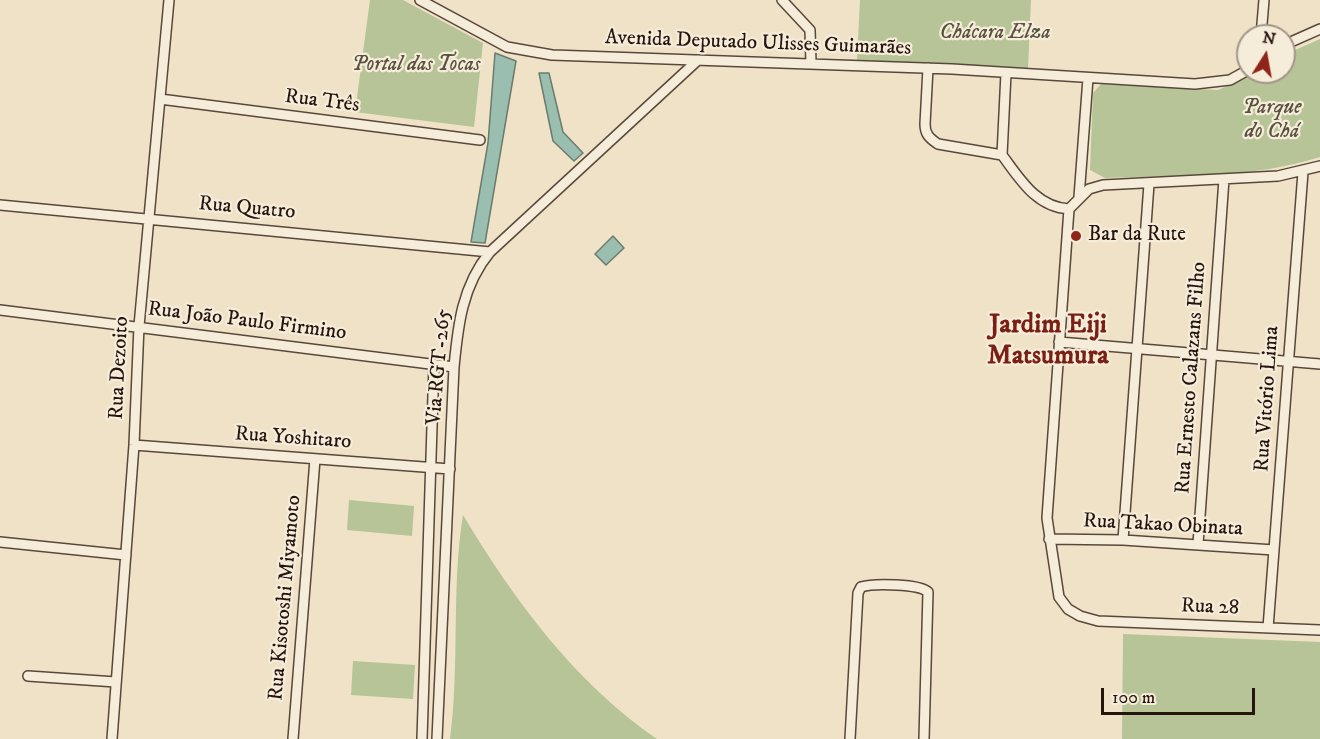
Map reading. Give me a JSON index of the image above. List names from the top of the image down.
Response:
{
  "streets": {
    "street": [
      "Avenida Deputado Ulisses Guimarães",
      "Rua Três",
      "Rua Quatro",
      "Rua João Paulo Firmino",
      "Via RGT-265",
      "Rua Dezoito",
      "Rua Ernesto Calazans Filho",
      "Rua Vitório Lima",
      "Rua Yoshitaro",
      "Rua Takao Obinata",
      "Rua Kisotoshi Miyamoto",
      "Rua 28"
    ]
  },
  "crossings": [
    ["Avenida Deputado Ulisses Guimarães", "Via RGT-265"],
    ["Rua Três", "Rua Dezoito"],
    ["Rua Quatro", "Via RGT-265"],
    ["Rua Quatro", "Rua Dezoito"],
    ["Rua João Paulo Firmino", "Via RGT-265"],
    ["Rua João Paulo Firmino", "Rua Dezoito"],
    ["Via RGT-265", "Rua Yoshitaro"],
    ["Rua Dezoito", "Rua Yoshitaro"],
    ["Rua Ernesto Calazans Filho", "Rua Takao Obinata"],
    ["Rua Vitório Lima", "Rua Takao Obinata"],
    ["Rua Vitório Lima", "Rua 28"],
    ["Rua Yoshitaro", "Rua Kisotoshi Miyamoto"],
    ["Rua Takao Obinata", "Rua 28"]
  ],
  "districts": ["Jardim Eiji Matsumura"],
  "parks": ["Chácara Elza", "Portal das Tocas", "Parque do Chá"],
  "places": ["Bar da Rute"],
  "scale_bar": "100 m",
  "north": "top"
}
